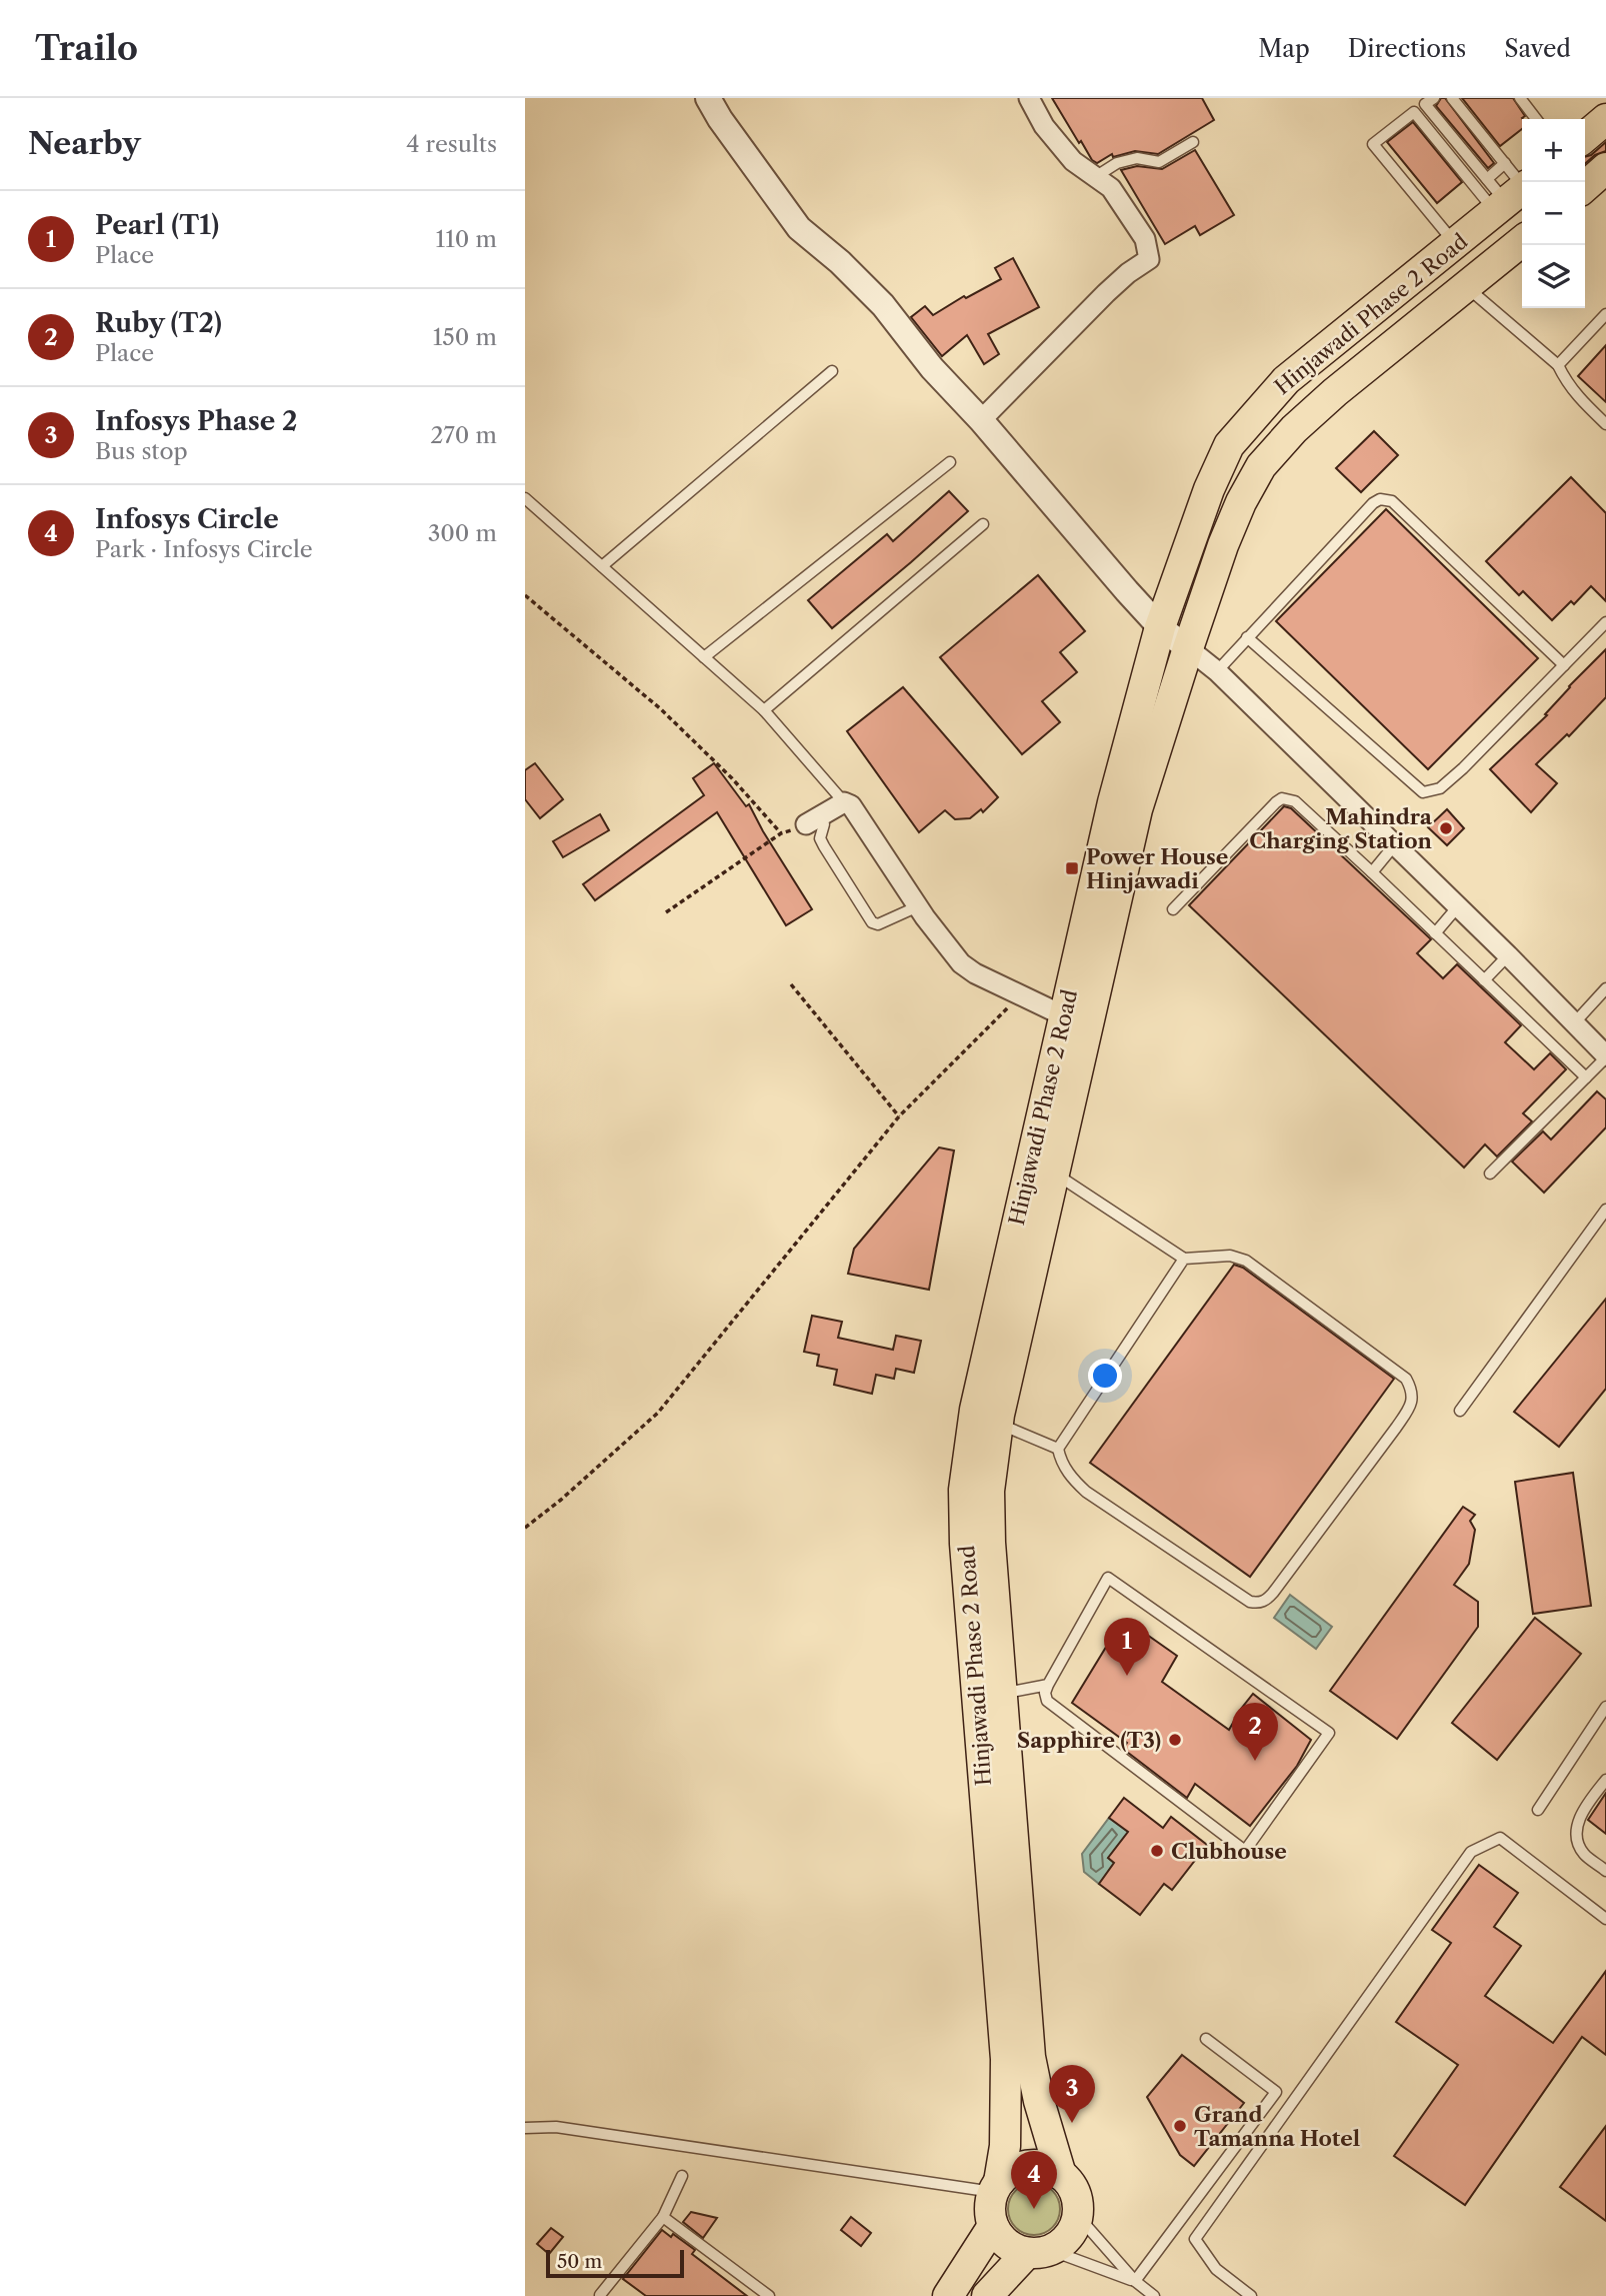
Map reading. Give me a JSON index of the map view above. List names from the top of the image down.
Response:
{
  "streets": {
    "main road": ["Hinjawadi Phase 2 Road"]
  },
  "places": {
    "other": [
      "Mahindra Charging Station",
      "Sapphire (T3)",
      "Clubhouse",
      "Grand Tamanna Hotel"
    ],
    "transit": ["Power House Hinjawadi"]
  },
  "scale_bar": "50 m",
  "page": {
    "header": "Trailo",
    "nav": ["Map", "Directions", "Saved"],
    "heading": ["Nearby", "4 results"],
    "map_buttons": ["+", "−"],
    "list": [
      {
        "mark": "1",
        "name": "Pearl (T1)",
        "note": "Place",
        "value": "110 m"
      },
      {
        "mark": "2",
        "name": "Ruby (T2)",
        "note": "Place",
        "value": "150 m"
      },
      {
        "mark": "3",
        "name": "Infosys Phase 2",
        "note": "Bus stop",
        "value": "270 m"
      },
      {
        "mark": "4",
        "name": "Infosys Circle",
        "note": "Park · Infosys Circle",
        "value": "300 m"
      }
    ],
    "pins": [
      "1",
      "2",
      "3",
      "4"
    ],
    "scale": "50 m"
  }
}
